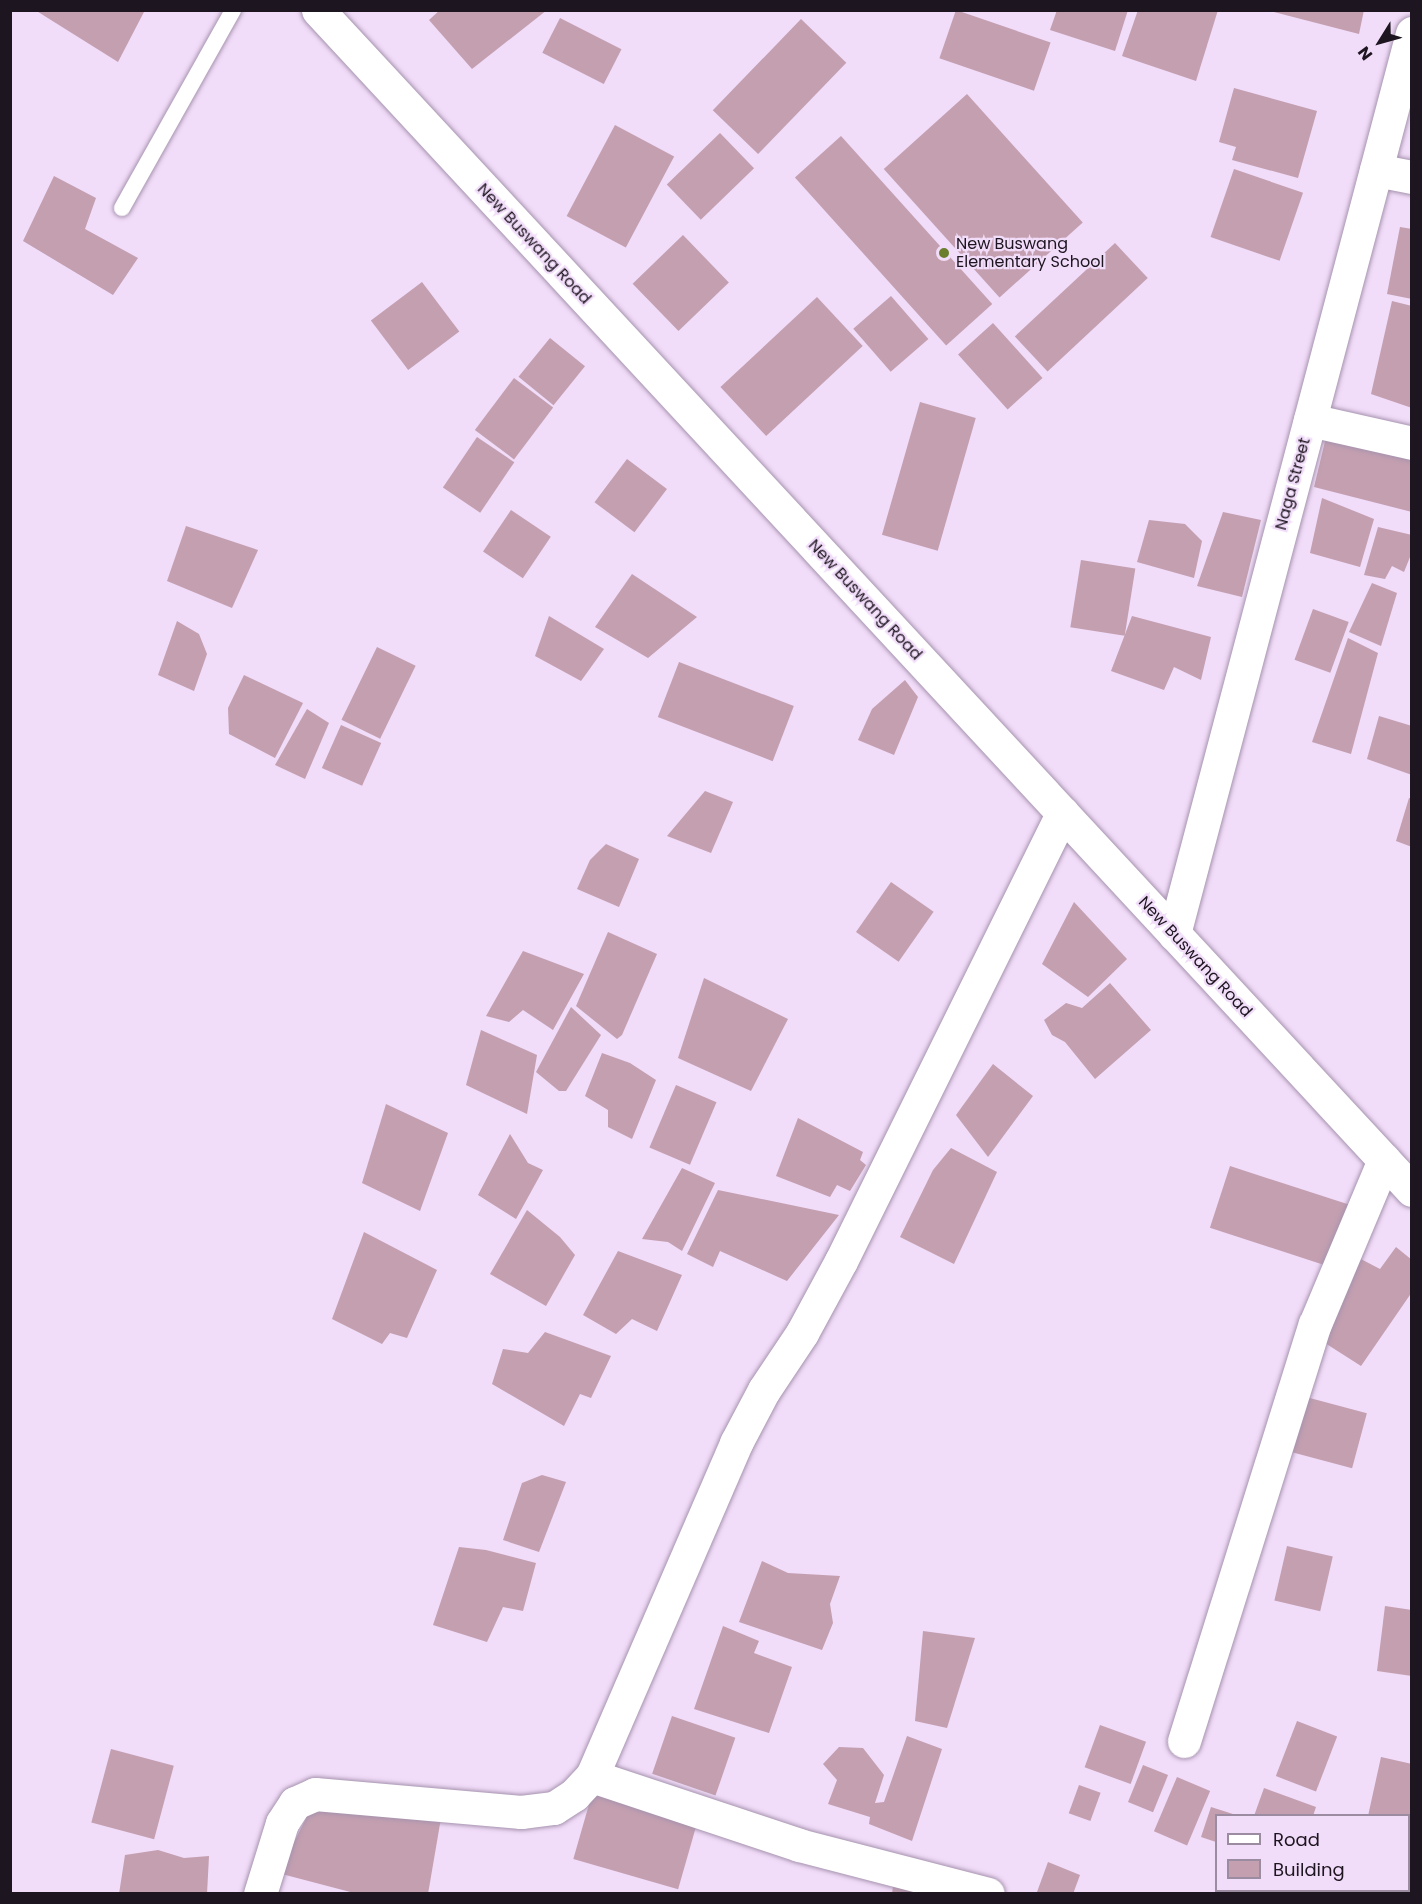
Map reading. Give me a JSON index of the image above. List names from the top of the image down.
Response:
{
  "streets": {
    "street": ["New Buswang Road", "Naga Street"]
  },
  "crossings": [
    ["New Buswang Road", "Naga Street"]
  ],
  "places": ["New Buswang Elementary School"],
  "legend": ["Road", "Building"],
  "north": "bottom left"
}
